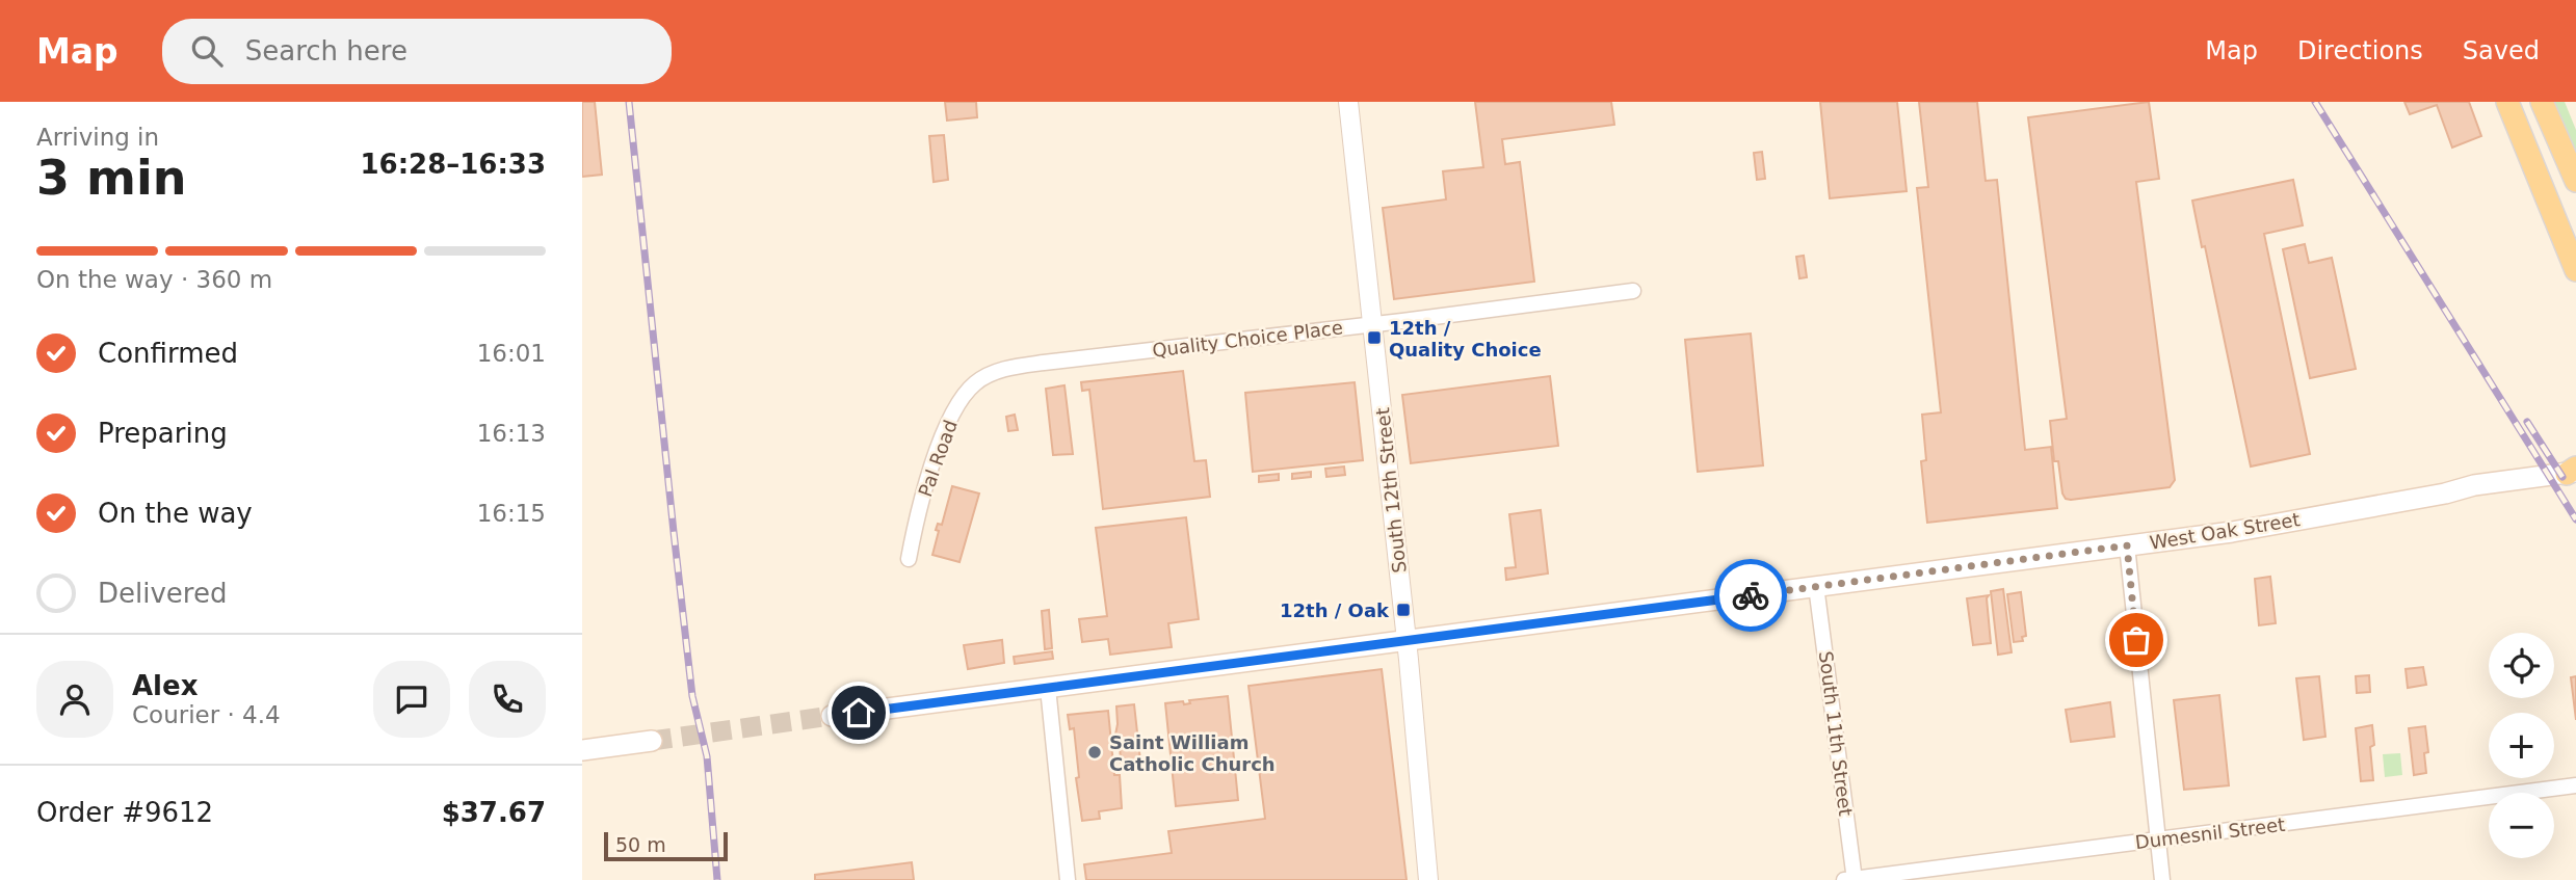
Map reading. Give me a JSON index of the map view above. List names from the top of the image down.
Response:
{
  "streets": {
    "main road": ["West Oak Street"],
    "street": [
      "Quality Choice Place",
      "Pal Road",
      "South 12th Street",
      "South 11th Street",
      "Dumesnil Street"
    ]
  },
  "crossings": [
    ["Quality Choice Place", "Pal Road"],
    ["Quality Choice Place", "South 12th Street"],
    ["South 12th Street", "West Oak Street"],
    ["West Oak Street", "South 11th Street"],
    ["South 11th Street", "Dumesnil Street"]
  ],
  "places": {
    "transit": ["12th / Quality Choice", "12th / Oak"],
    "other": ["Saint William Catholic Church"]
  },
  "scale_bar": "50 m",
  "page": {
    "header": "Map",
    "search": "Search here",
    "nav": ["Map", "Directions", "Saved"],
    "heading": ["3 min", "Arriving in", "16:28–16:33"],
    "panel": [
      "Alex",
      "Courier · 4.4",
      "Order #9612",
      "$37.67"
    ],
    "bar": "On the way · 360 m",
    "list": [
      ["Confirmed", "16:01"],
      ["Preparing", "16:13"],
      ["On the way", "16:15"],
      "Delivered"
    ],
    "map_buttons": ["+", "−"],
    "scale": "50 m"
  }
}
